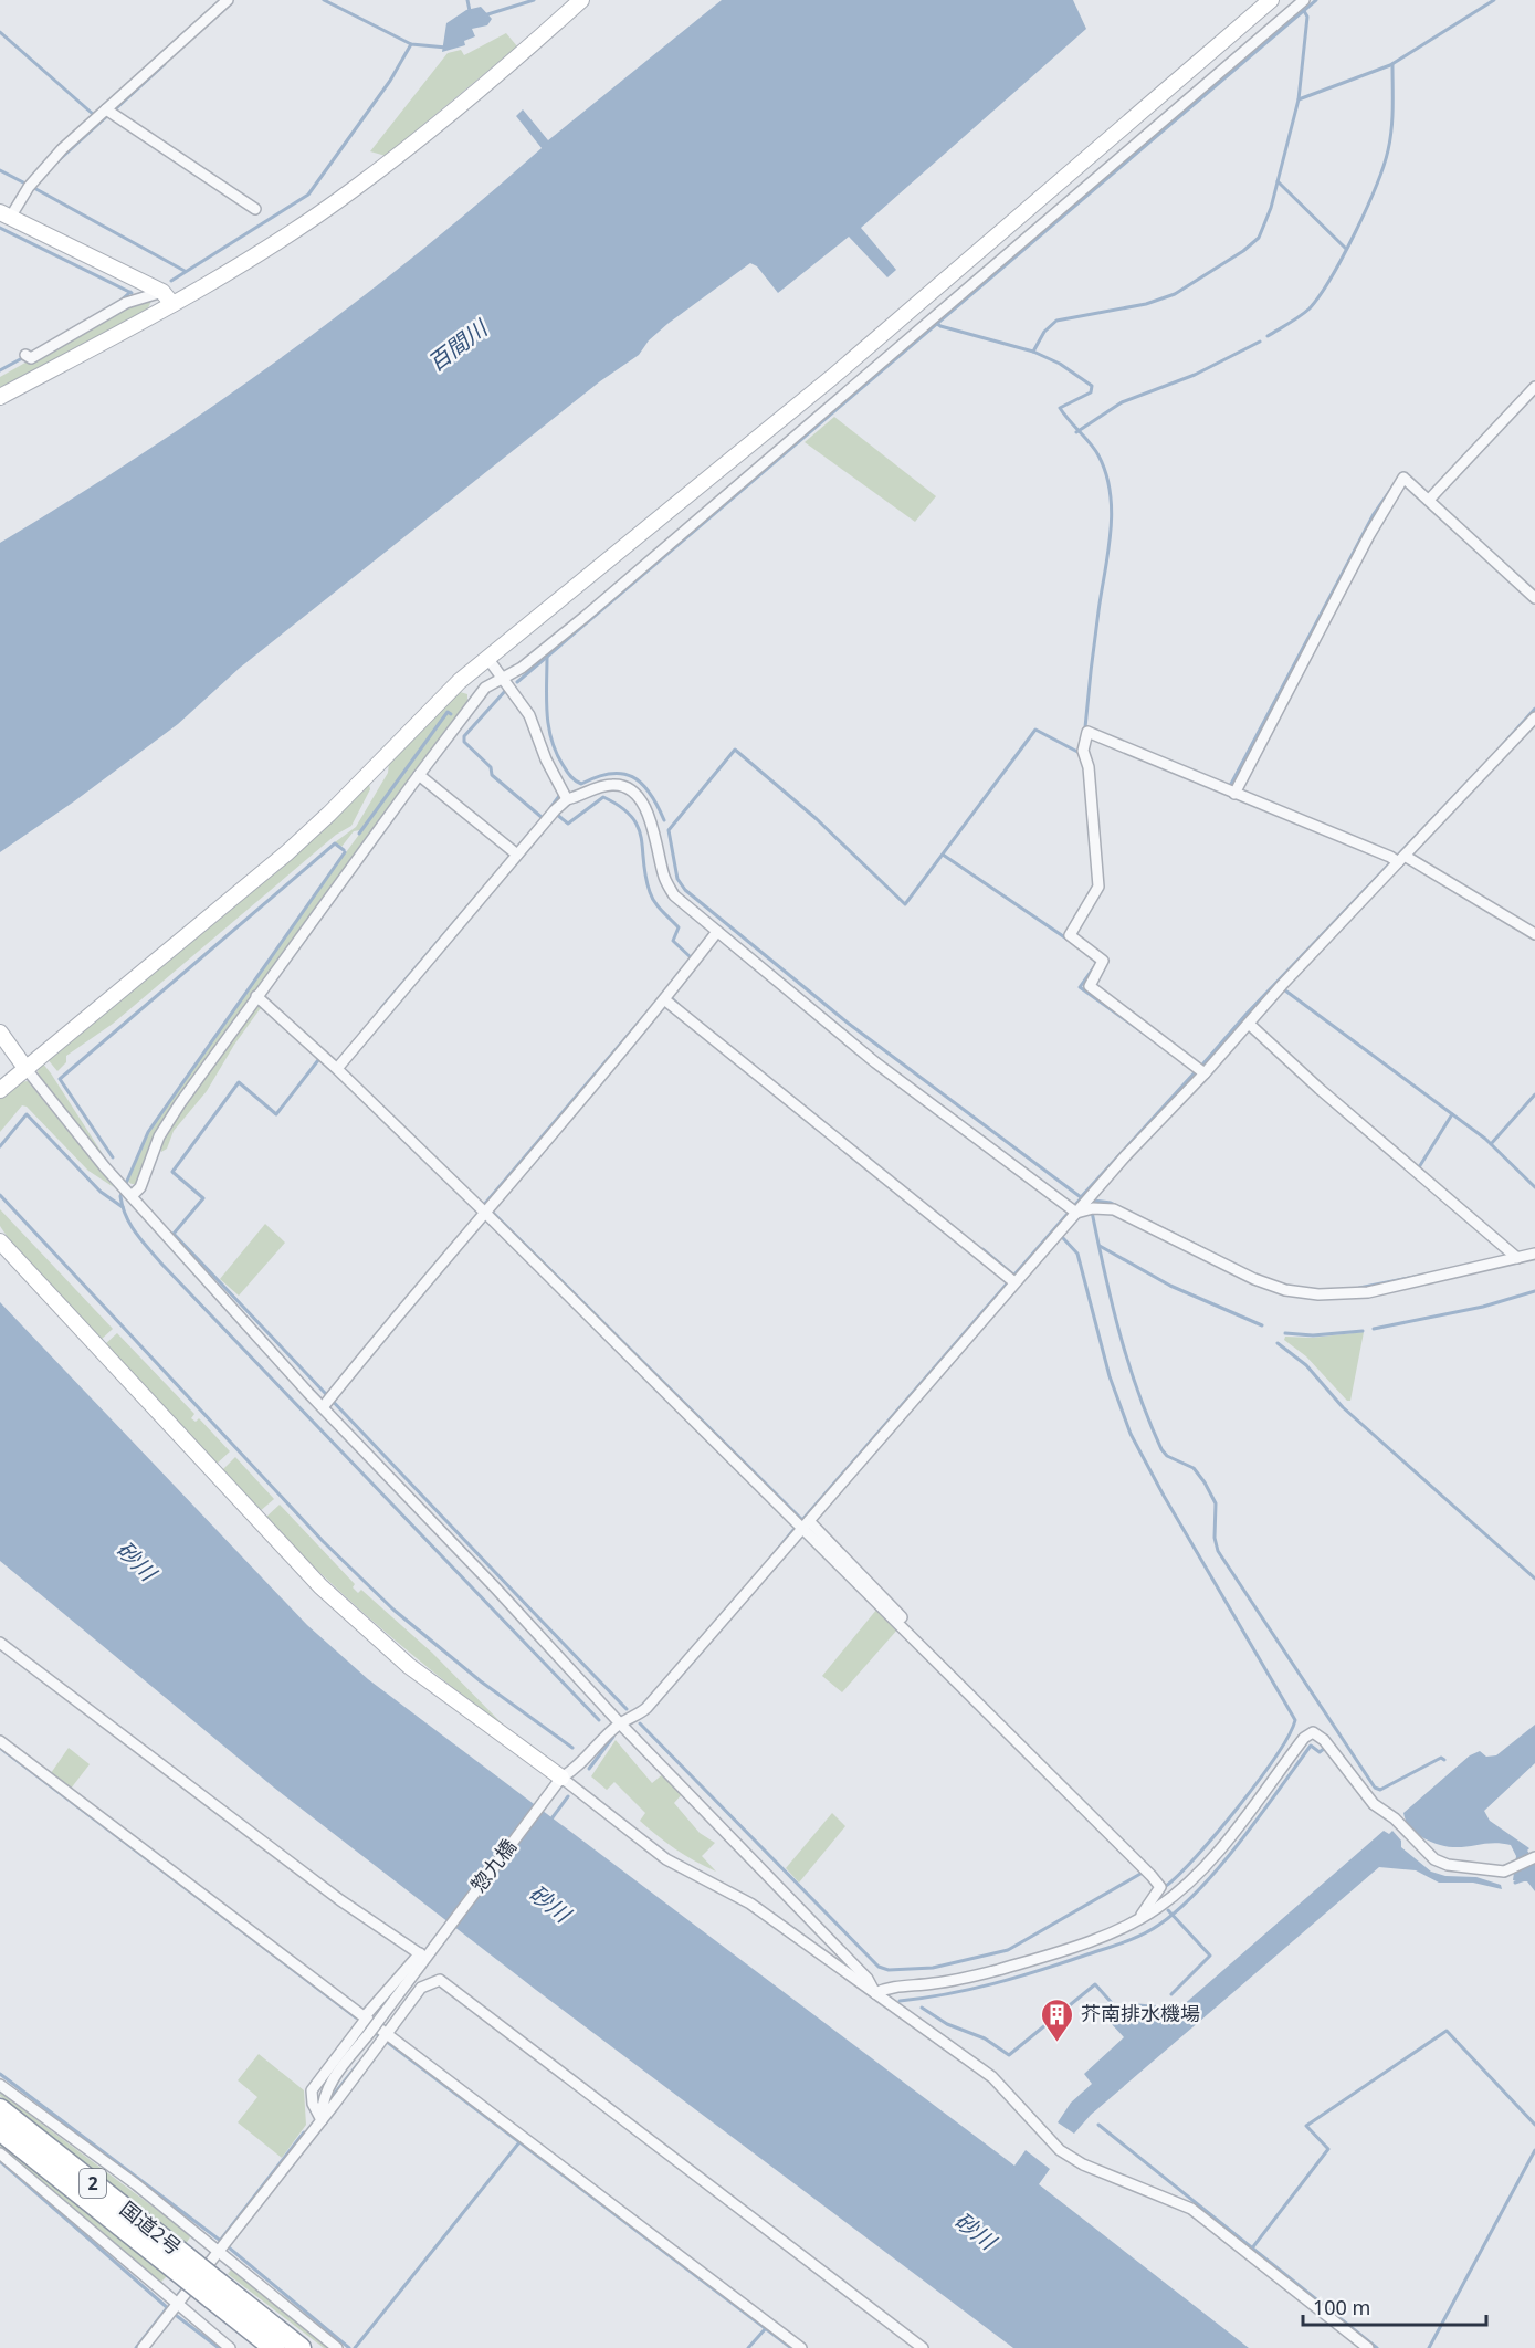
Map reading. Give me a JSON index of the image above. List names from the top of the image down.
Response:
{
  "streets": {
    "highway": ["2", "国道2号"],
    "street": ["惣九橋"]
  },
  "water": ["百間川", "砂川"],
  "places": {
    "building": ["芥南排水機場"]
  },
  "scale_bar": "100 m"
}
